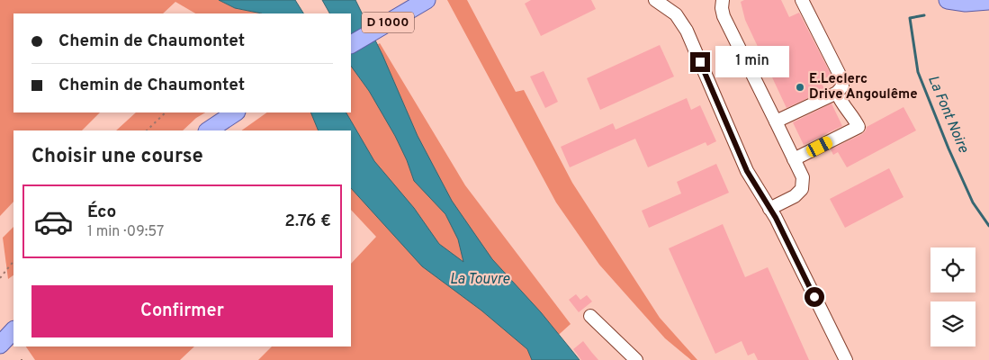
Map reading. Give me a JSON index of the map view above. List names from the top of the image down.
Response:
{
  "streets": {
    "main road": ["D 1000"]
  },
  "water": ["La Font Noire", "La Touvre"],
  "places": ["E.Leclerc Drive Angoulême"],
  "page": {
    "banner": ["Chemin de Chaumontet", "Chemin de Chaumontet"],
    "bubble": "1 min",
    "heading": "Choisir une course",
    "list": [
      {
        "name": "Éco",
        "note": "1 min · 09:57",
        "value": "2.76 €"
      }
    ],
    "buttons": "Confirmer"
  }
}
